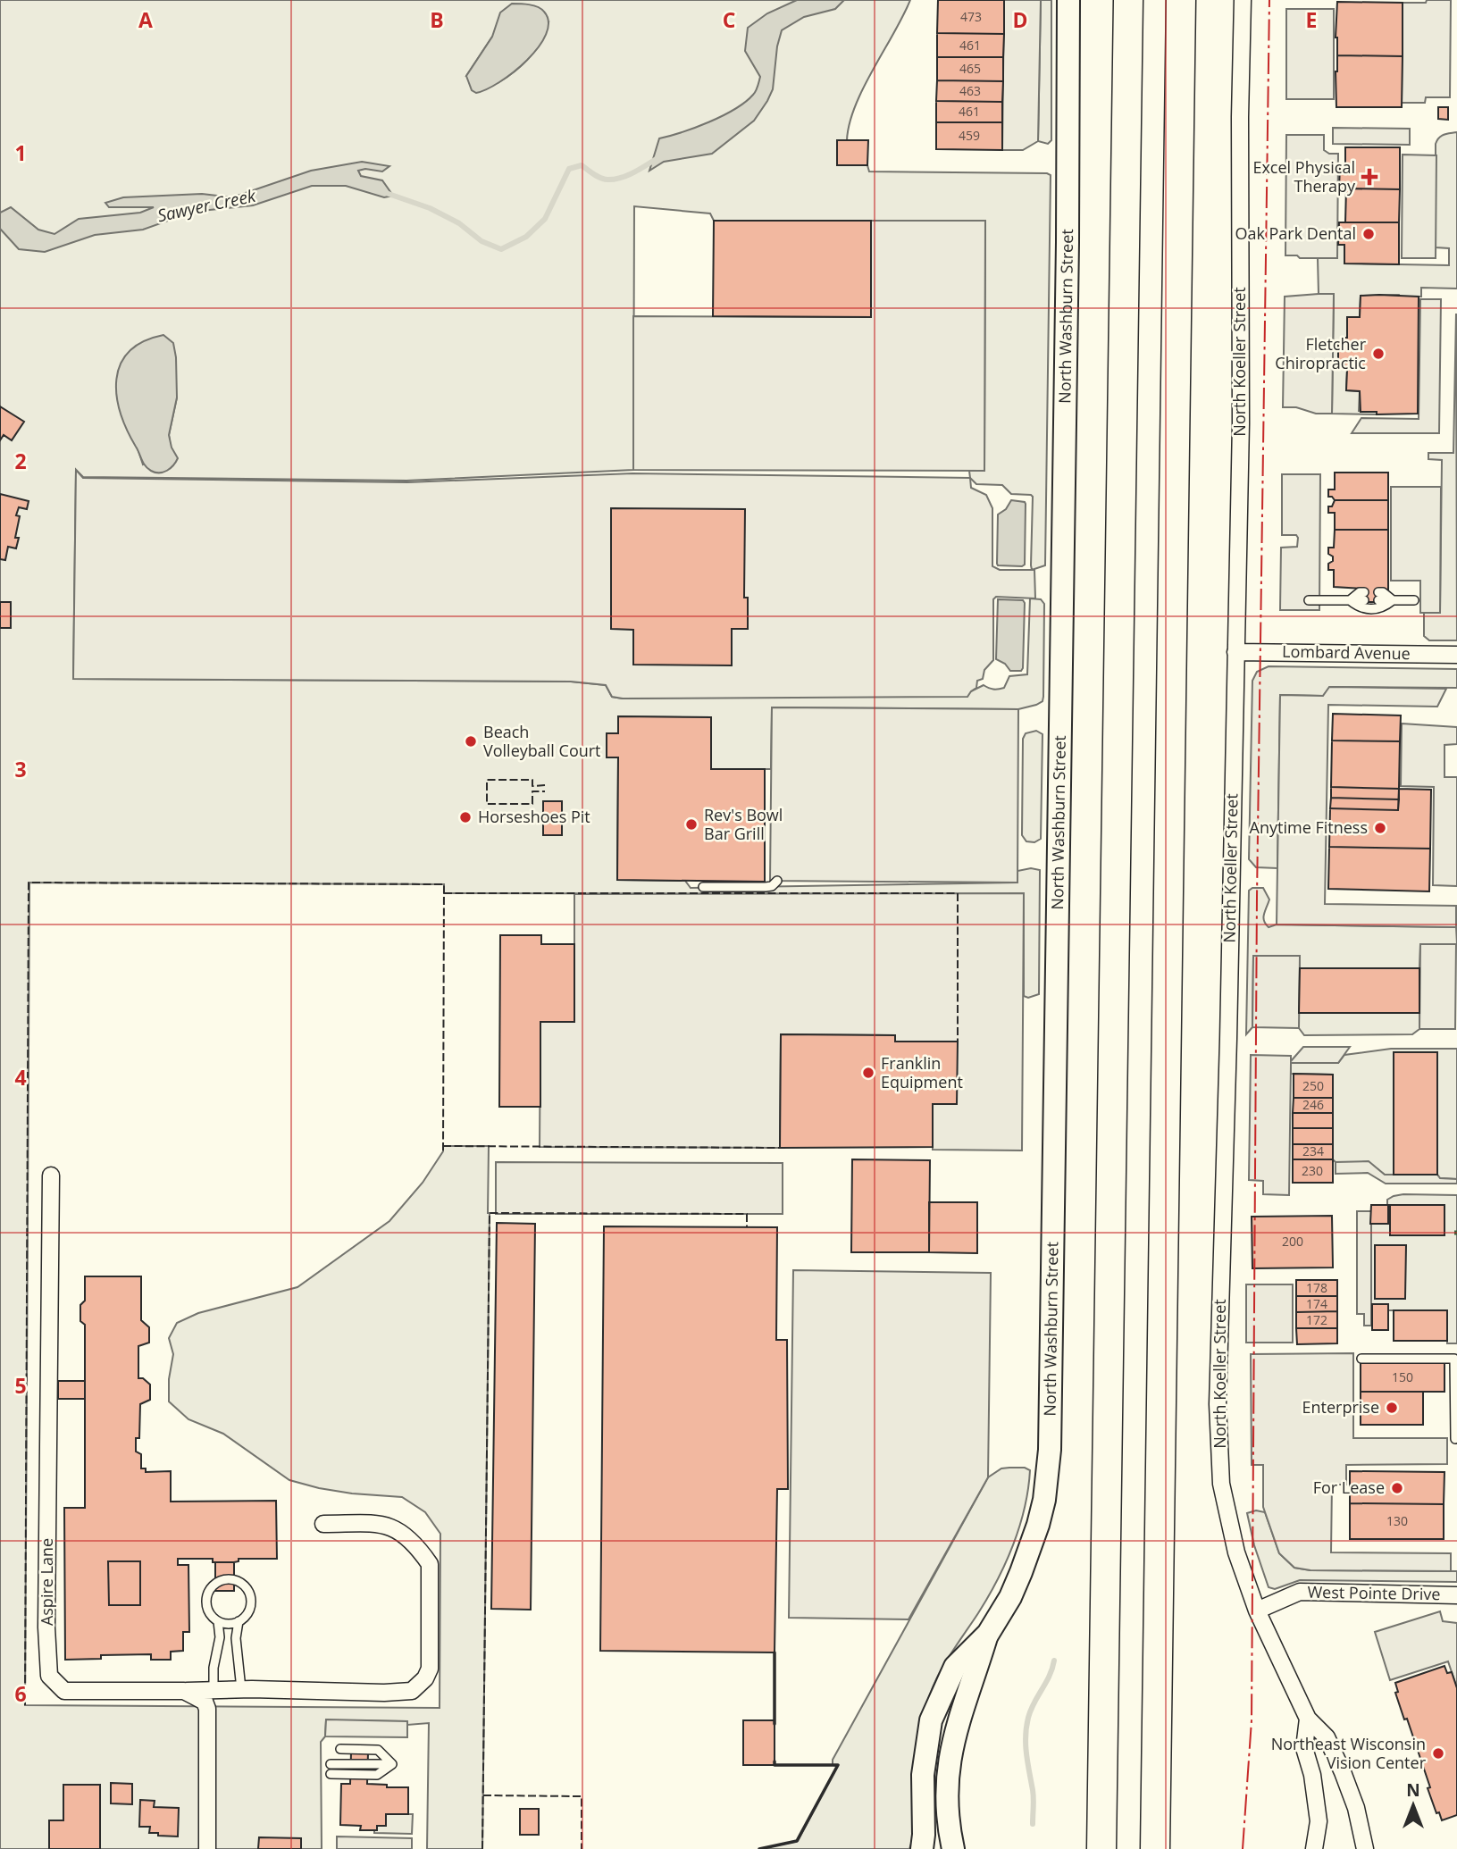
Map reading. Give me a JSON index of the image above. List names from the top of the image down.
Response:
{
  "streets": {
    "street": [
      "North Washburn Street",
      "North Koeller Street",
      "Lombard Avenue",
      "Aspire Lane",
      "West Pointe Drive"
    ]
  },
  "crossings": [
    ["North Koeller Street", "Lombard Avenue"],
    ["North Koeller Street", "West Pointe Drive"]
  ],
  "water": ["Sawyer Creek"],
  "places": {
    "health": ["Excel Physical Therapy"],
    "other": [
      "Oak Park Dental",
      "Fletcher Chiropractic",
      "Beach Volleyball Court",
      "Horseshoes Pit",
      "Rev's Bowl Bar Grill",
      "Anytime Fitness",
      "Franklin Equipment",
      "Enterprise",
      "For Lease",
      "Northeast Wisconsin Vision Center"
    ]
  },
  "house_numbers": [
    "473",
    "461",
    "465",
    "463",
    "461",
    "459",
    "250",
    "246",
    "234",
    "230",
    "200",
    "178",
    "174",
    "172",
    "150",
    "130"
  ],
  "north": "top",
  "grid": {
    "columns": [
      "A",
      "B",
      "C",
      "D",
      "E"
    ],
    "rows": [
      "1",
      "2",
      "3",
      "4",
      "5",
      "6"
    ]
  }
}
